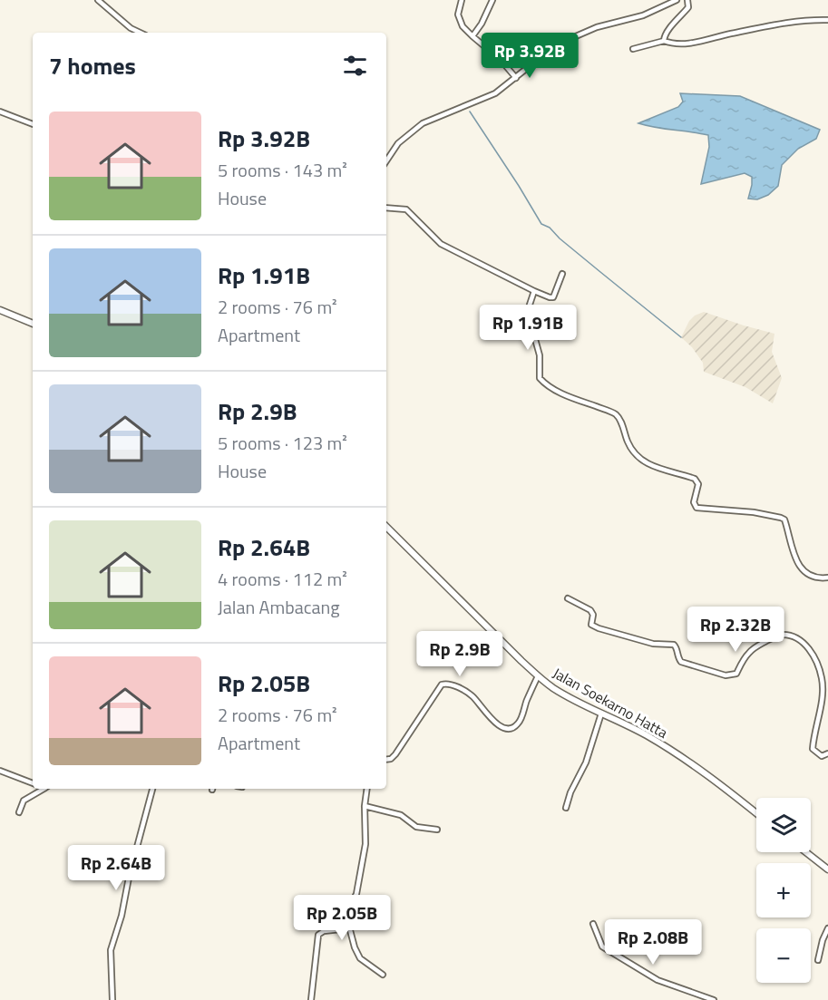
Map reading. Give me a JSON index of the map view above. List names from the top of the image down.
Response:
{
  "streets": {
    "street": ["Jalan Soekarno Hatta"]
  },
  "page": {
    "price": [
      "Rp 3.92B",
      "Rp 1.91B",
      "Rp 2.32B",
      "Rp 2.9B",
      "Rp 2.64B",
      "Rp 2.05B",
      "Rp 2.08B"
    ],
    "heading": "7 homes",
    "list": [
      {
        "name": "Rp 3.92B",
        "note": "5 rooms · 143 m² · House"
      },
      {
        "name": "Rp 1.91B",
        "note": "2 rooms · 76 m² · Apartment"
      },
      {
        "name": "Rp 2.9B",
        "note": "5 rooms · 123 m² · House"
      },
      {
        "name": "Rp 2.64B",
        "note": "4 rooms · 112 m² · Jalan Ambacang"
      },
      {
        "name": "Rp 2.05B",
        "note": "2 rooms · 76 m² · Apartment"
      }
    ],
    "map_buttons": ["+", "−"]
  }
}
